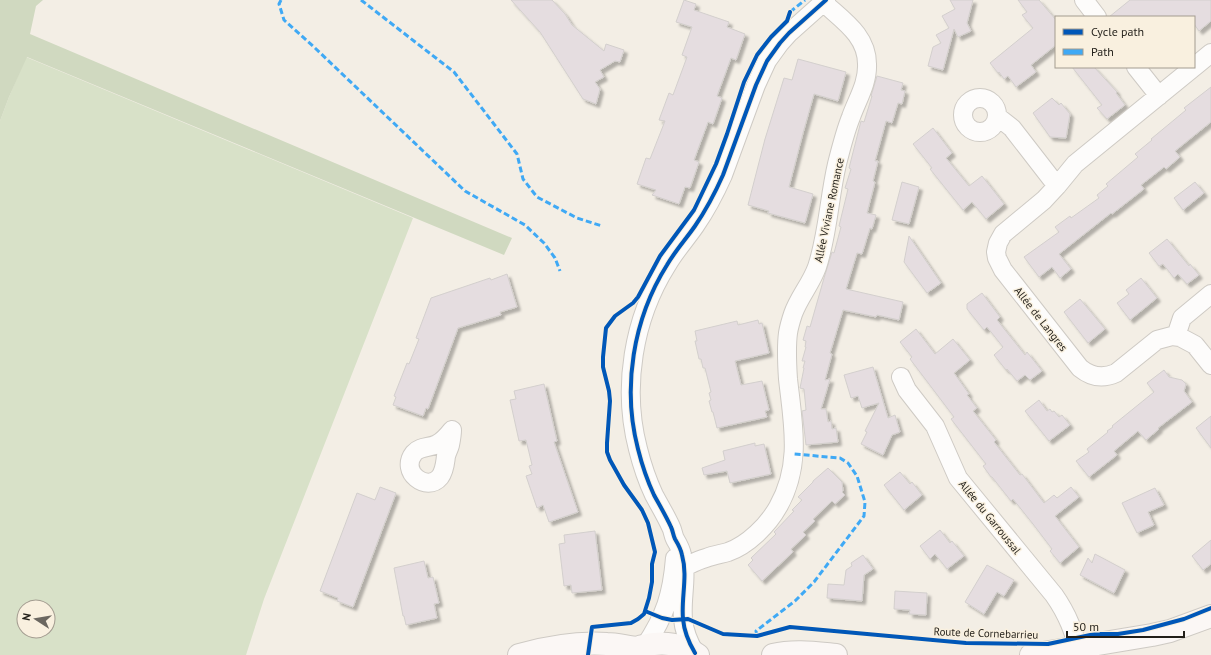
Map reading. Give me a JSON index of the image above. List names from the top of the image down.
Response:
{
  "streets": {
    "main road": ["Route de Cornebarrieu"],
    "street": ["Allée Viviane Romance", "Allée de Langres", "Allée du Garroussal"]
  },
  "crossings": [
    ["Allée du Garroussal", "Route de Cornebarrieu"]
  ],
  "legend": ["Cycle path", "Path"],
  "scale_bar": "50 m",
  "north": "left"
}
